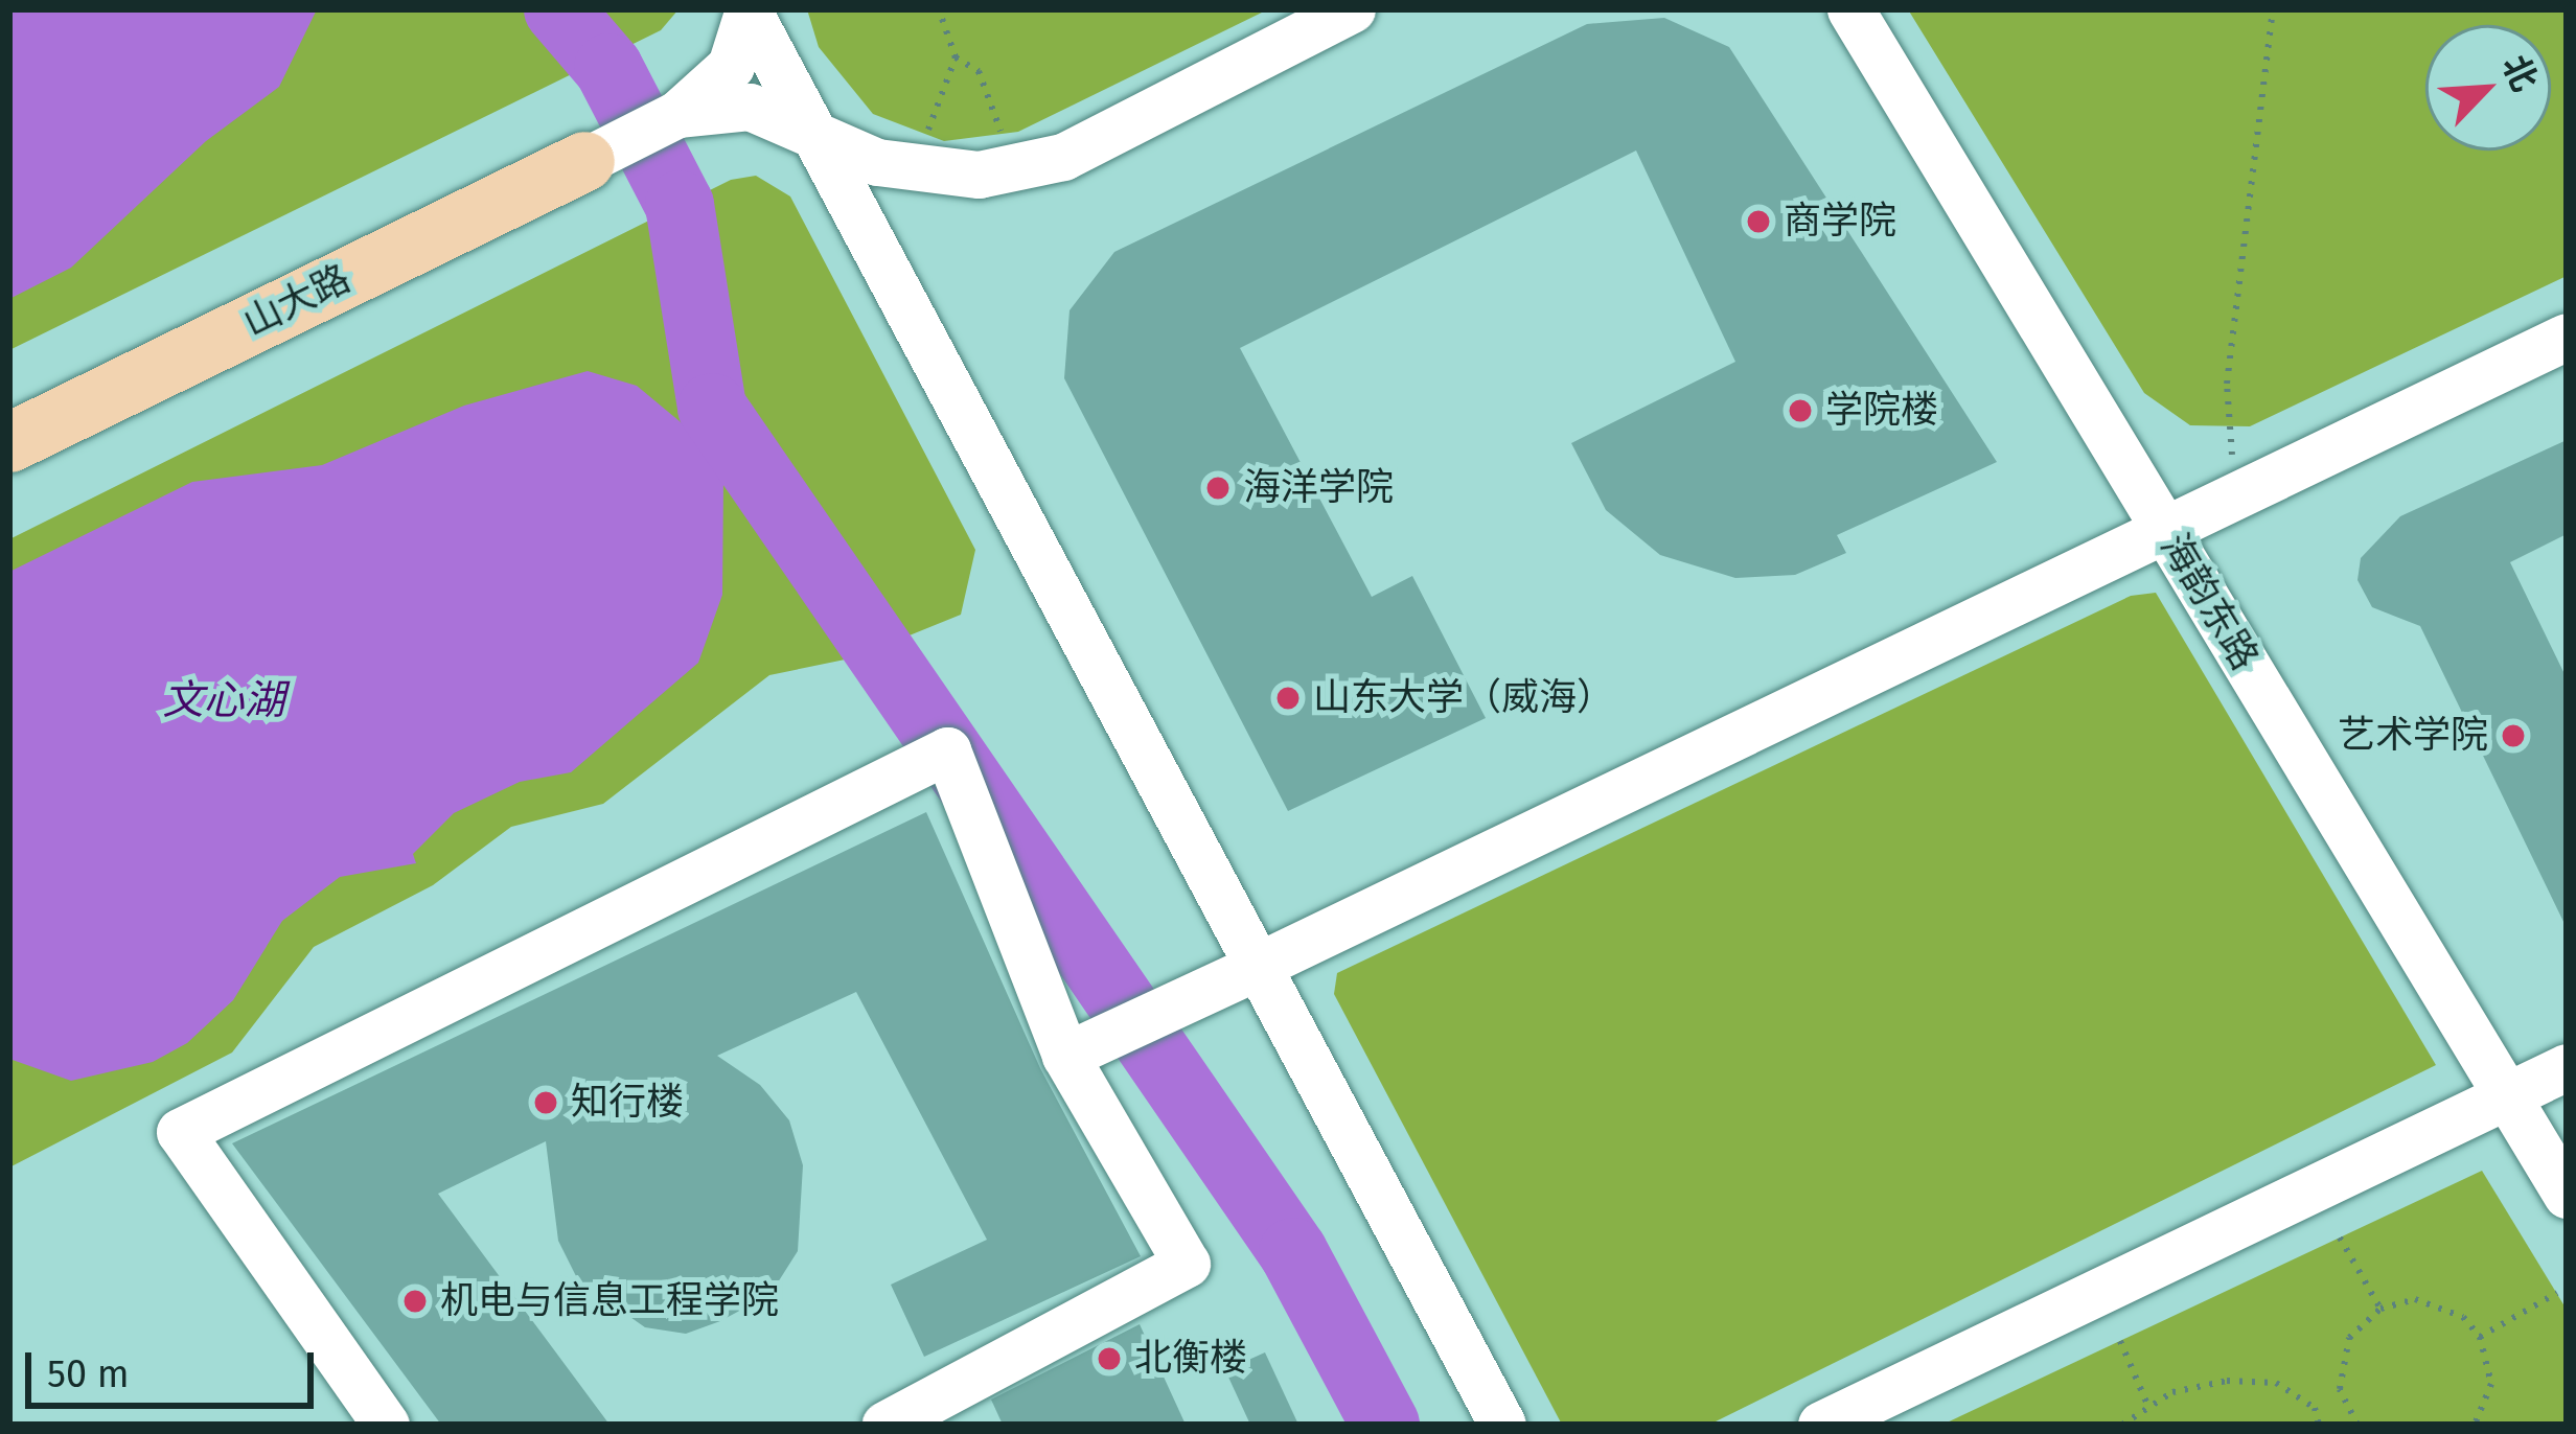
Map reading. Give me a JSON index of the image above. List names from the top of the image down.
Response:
{
  "streets": {
    "main road": ["山大路"],
    "street": ["海韵东路"]
  },
  "water": ["文心湖"],
  "places": [
    "商学院",
    "学院楼",
    "海洋学院",
    "山东大学（威海）",
    "艺术学院",
    "知行楼",
    "机电与信息工程学院",
    "北衡楼"
  ],
  "scale_bar": "50 m",
  "north": "top right"
}
